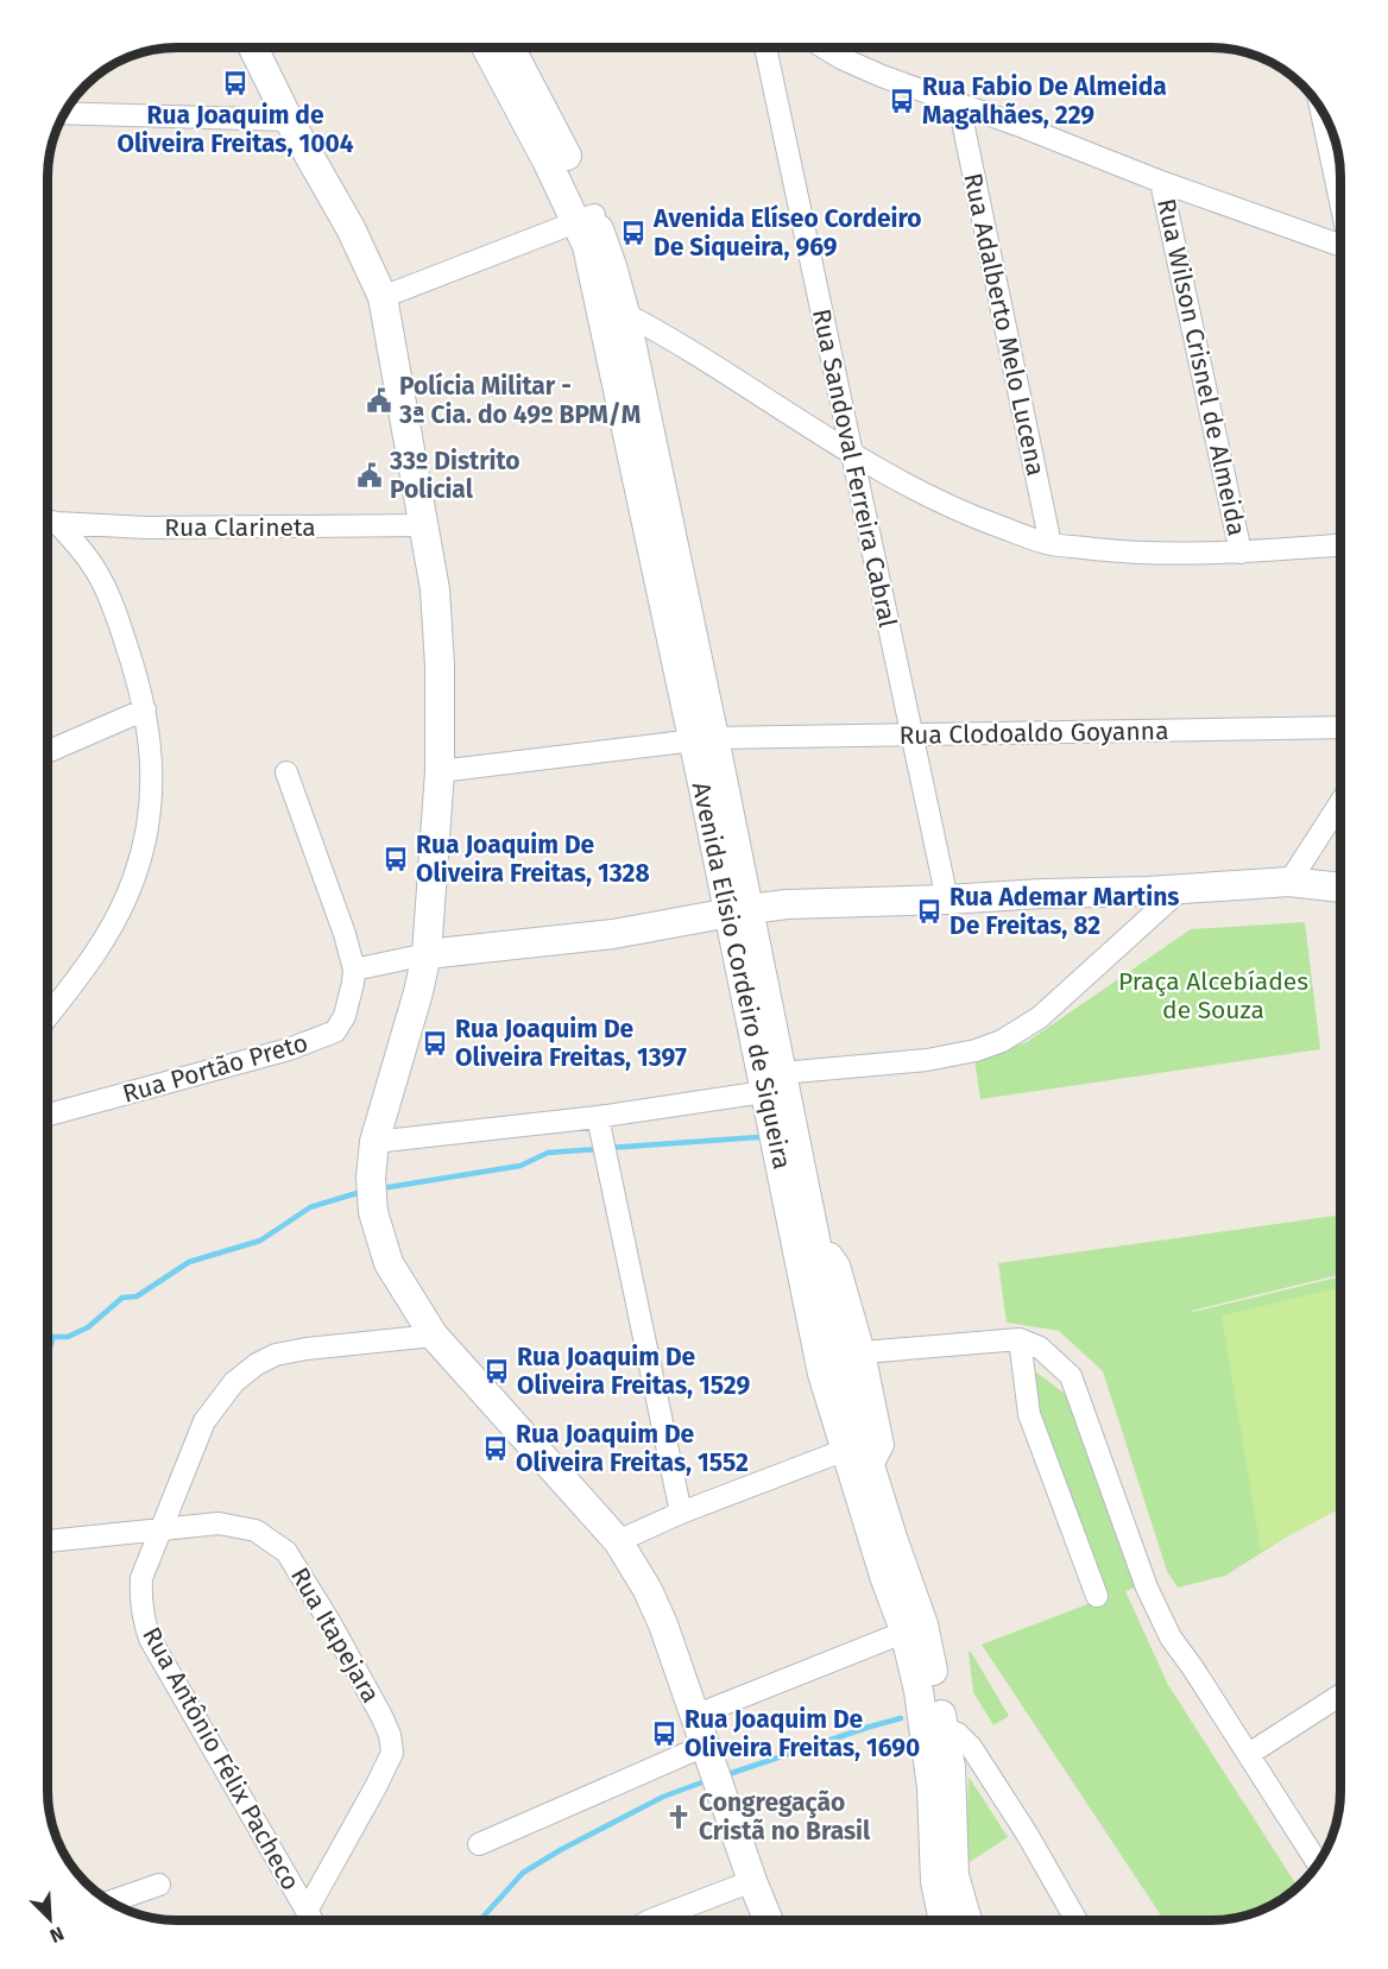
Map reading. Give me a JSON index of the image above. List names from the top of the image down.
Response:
{
  "streets": {
    "street": [
      "Rua Adalberto Melo Lucena",
      "Rua Wilson Crisnel de Almeida",
      "Rua Sandoval Ferreira Cabral",
      "Rua Clarineta",
      "Rua Clodoaldo Goyanna",
      "Avenida Elísio Cordeiro de Siqueira",
      "Rua Portão Preto",
      "Rua Itapejara",
      "Rua Antônio Félix Pacheco"
    ]
  },
  "crossings": [
    ["Rua Sandoval Ferreira Cabral", "Rua Clodoaldo Goyanna"],
    ["Rua Clodoaldo Goyanna", "Avenida Elísio Cordeiro de Siqueira"],
    ["Rua Itapejara", "Rua Antônio Félix Pacheco"]
  ],
  "parks": ["Praça Alcebíades de Souza"],
  "places": {
    "bus stop": [
      "Rua Joaquim de Oliveira Freitas, 1004",
      "Rua Fabio De Almeida Magalhães, 229",
      "Avenida Elíseo Cordeiro De Siqueira, 969",
      "Rua Joaquim De Oliveira Freitas, 1328",
      "Rua Ademar Martins De Freitas, 82",
      "Rua Joaquim De Oliveira Freitas, 1397",
      "Rua Joaquim De Oliveira Freitas, 1529",
      "Rua Joaquim De Oliveira Freitas, 1552",
      "Rua Joaquim De Oliveira Freitas, 1690"
    ],
    "public building": ["Polícia Militar - 3ª Cia. do 49º BPM/M", "33º Distrito Policial"],
    "church": ["Congregação Cristã no Brasil"]
  },
  "north": "bottom right"
}
